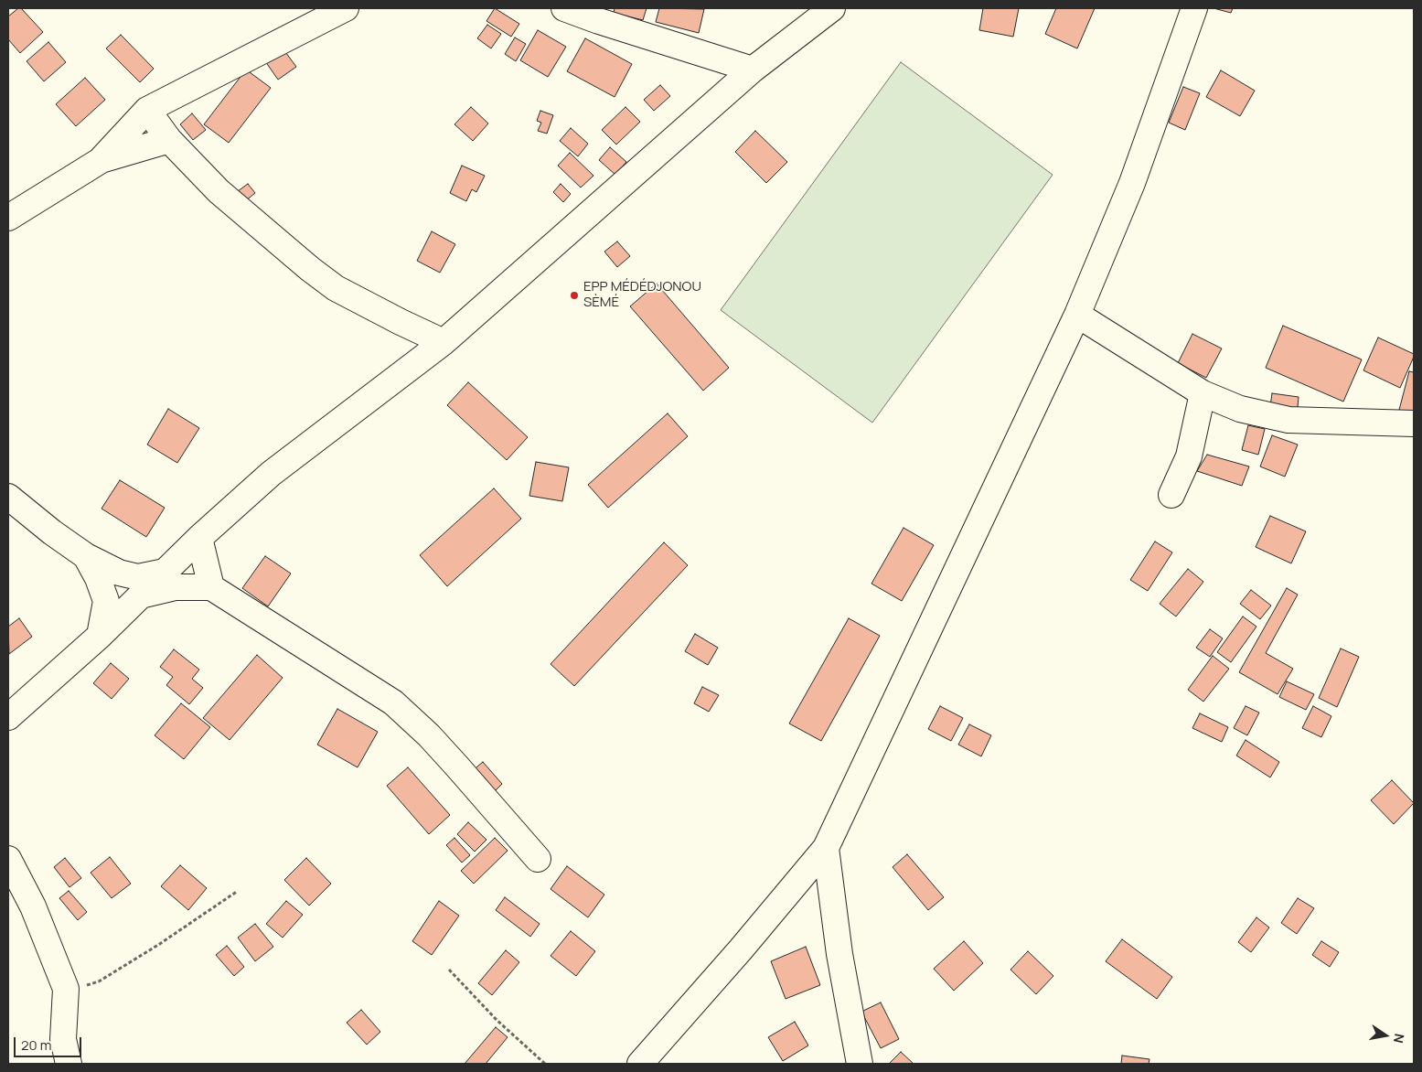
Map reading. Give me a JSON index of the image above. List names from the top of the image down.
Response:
{
  "places": ["EPP MÉDÉDJONOU SÈMÉ"],
  "scale_bar": "20 m",
  "north": "right"
}
